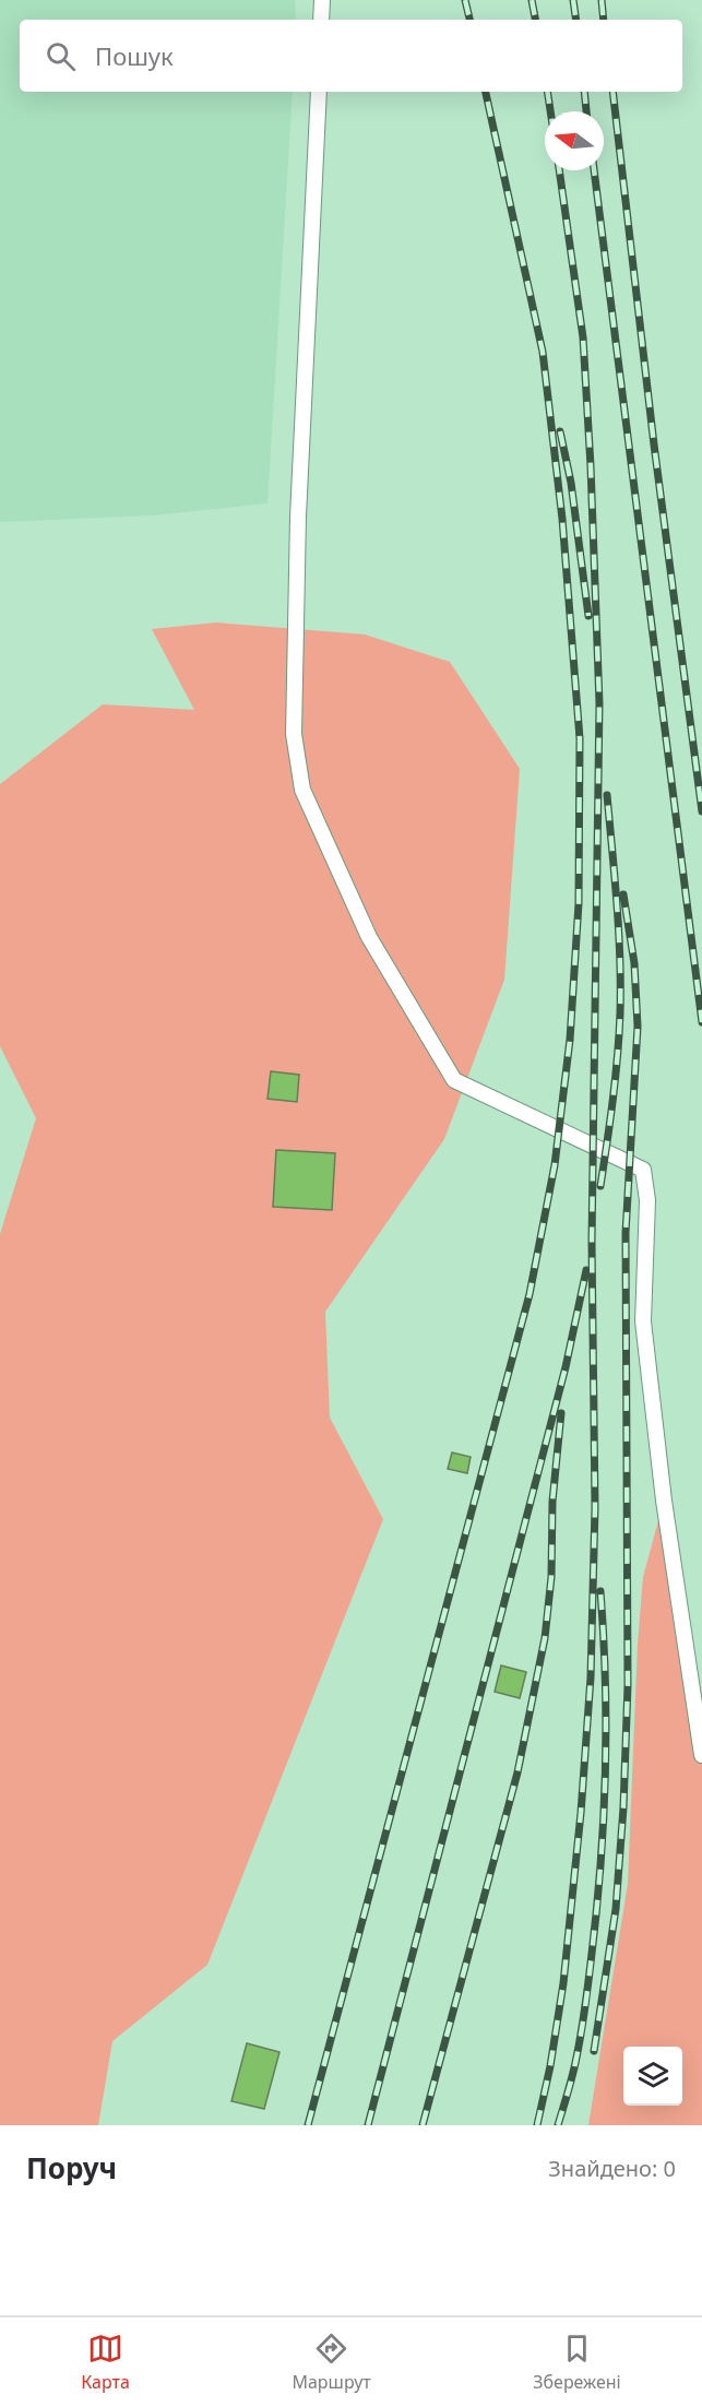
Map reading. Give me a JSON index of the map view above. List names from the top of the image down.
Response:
{
  "north": "left",
  "page": {
    "search": "Пошук",
    "heading": ["Поруч", "Знайдено: 0"],
    "nav": ["Карта", "Маршрут", "Збережені"]
  }
}
